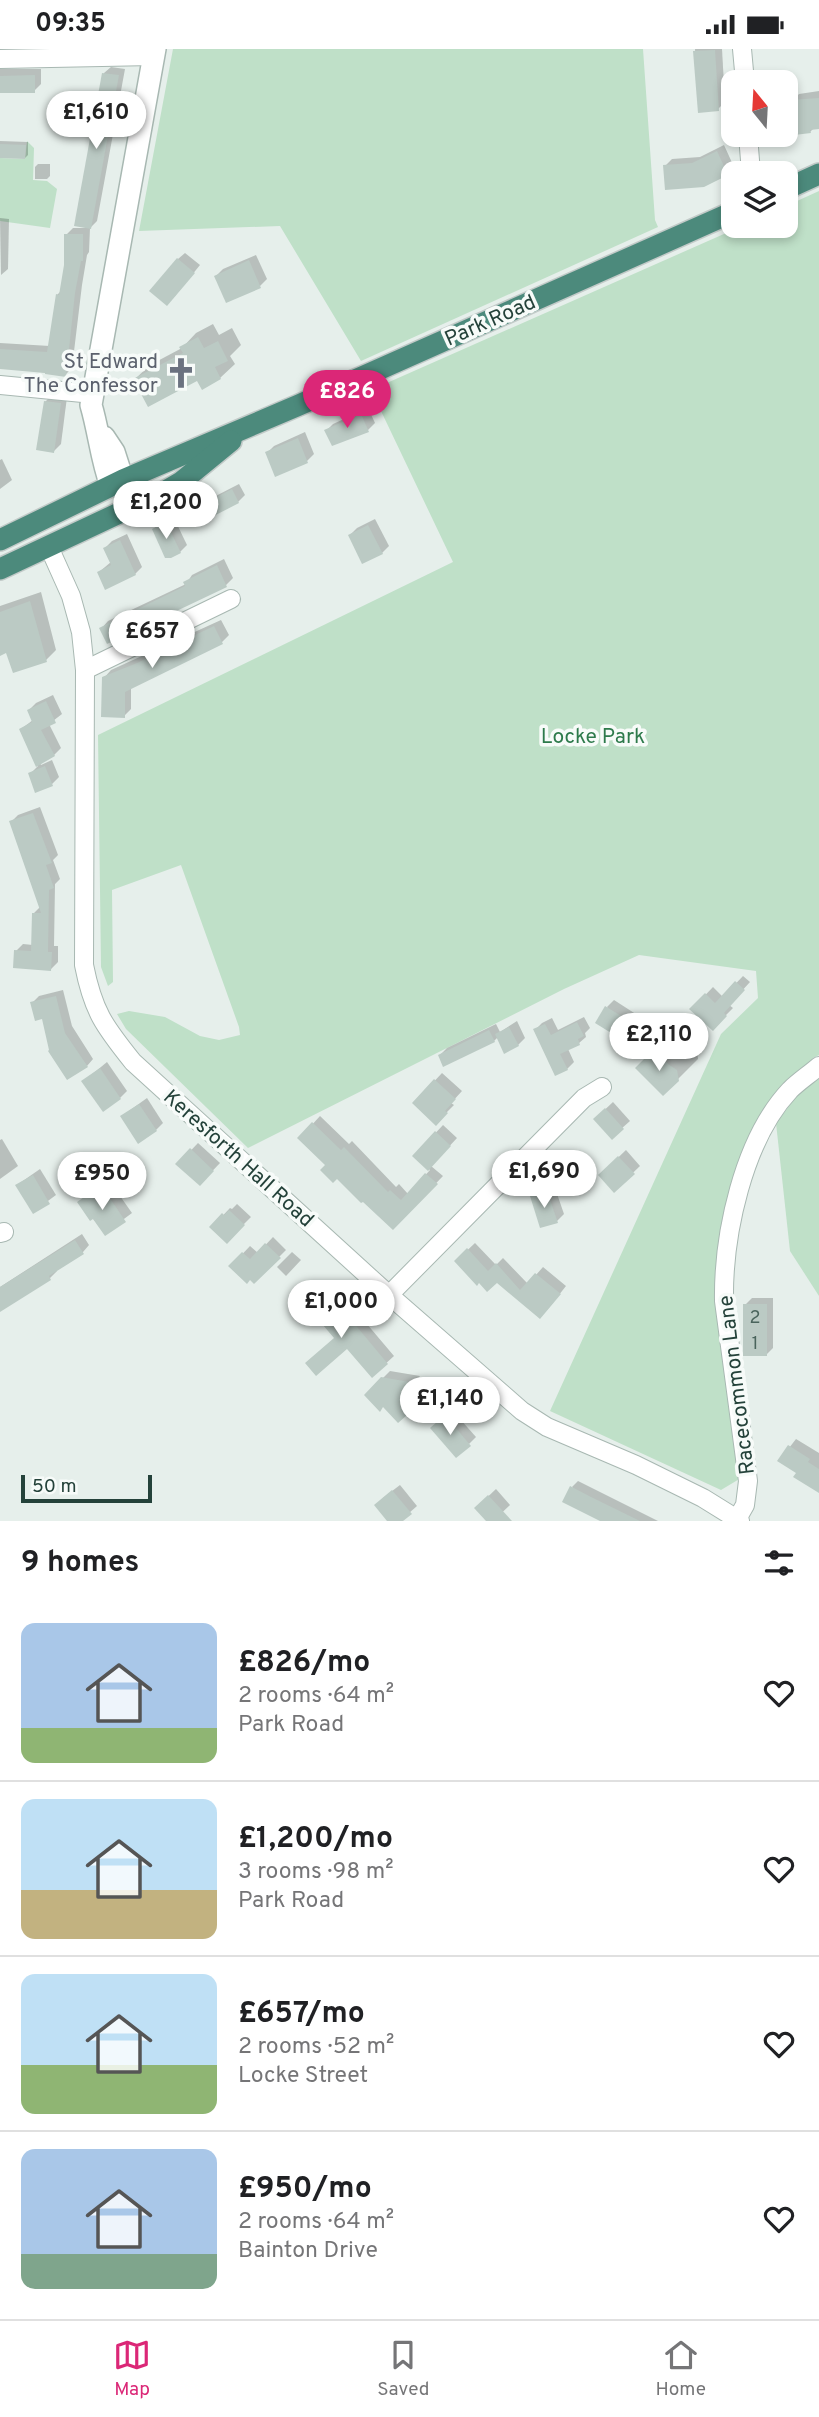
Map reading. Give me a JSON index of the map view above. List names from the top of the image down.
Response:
{
  "streets": {
    "highway": ["Park Road"],
    "street": ["Keresforth Hall Road", "Racecommon Lane"]
  },
  "crossings": [
    ["Park Road", "Keresforth Hall Road"],
    ["Keresforth Hall Road", "Racecommon Lane"]
  ],
  "parks": ["Locke Park"],
  "places": {
    "church": ["St Edward The Confessor"]
  },
  "house_numbers": ["2", "1"],
  "scale_bar": "50 m",
  "north": "top",
  "page": {
    "status": "09:35",
    "price": [
      "£1,610",
      "£826",
      "£1,200",
      "£657",
      "£2,110",
      "£1,690",
      "£950",
      "£1,000",
      "£1,140"
    ],
    "scale": "50 m",
    "heading": "9 homes",
    "list": [
      {
        "name": "£826/mo",
        "note": "2 rooms · 64 m² · Park Road"
      },
      {
        "name": "£1,200/mo",
        "note": "3 rooms · 98 m² · Park Road"
      },
      {
        "name": "£657/mo",
        "note": "2 rooms · 52 m² · Locke Street"
      },
      {
        "name": "£950/mo",
        "note": "2 rooms · 64 m² · Bainton Drive"
      }
    ],
    "tabs": ["Map", "Saved", "Home"]
  }
}
